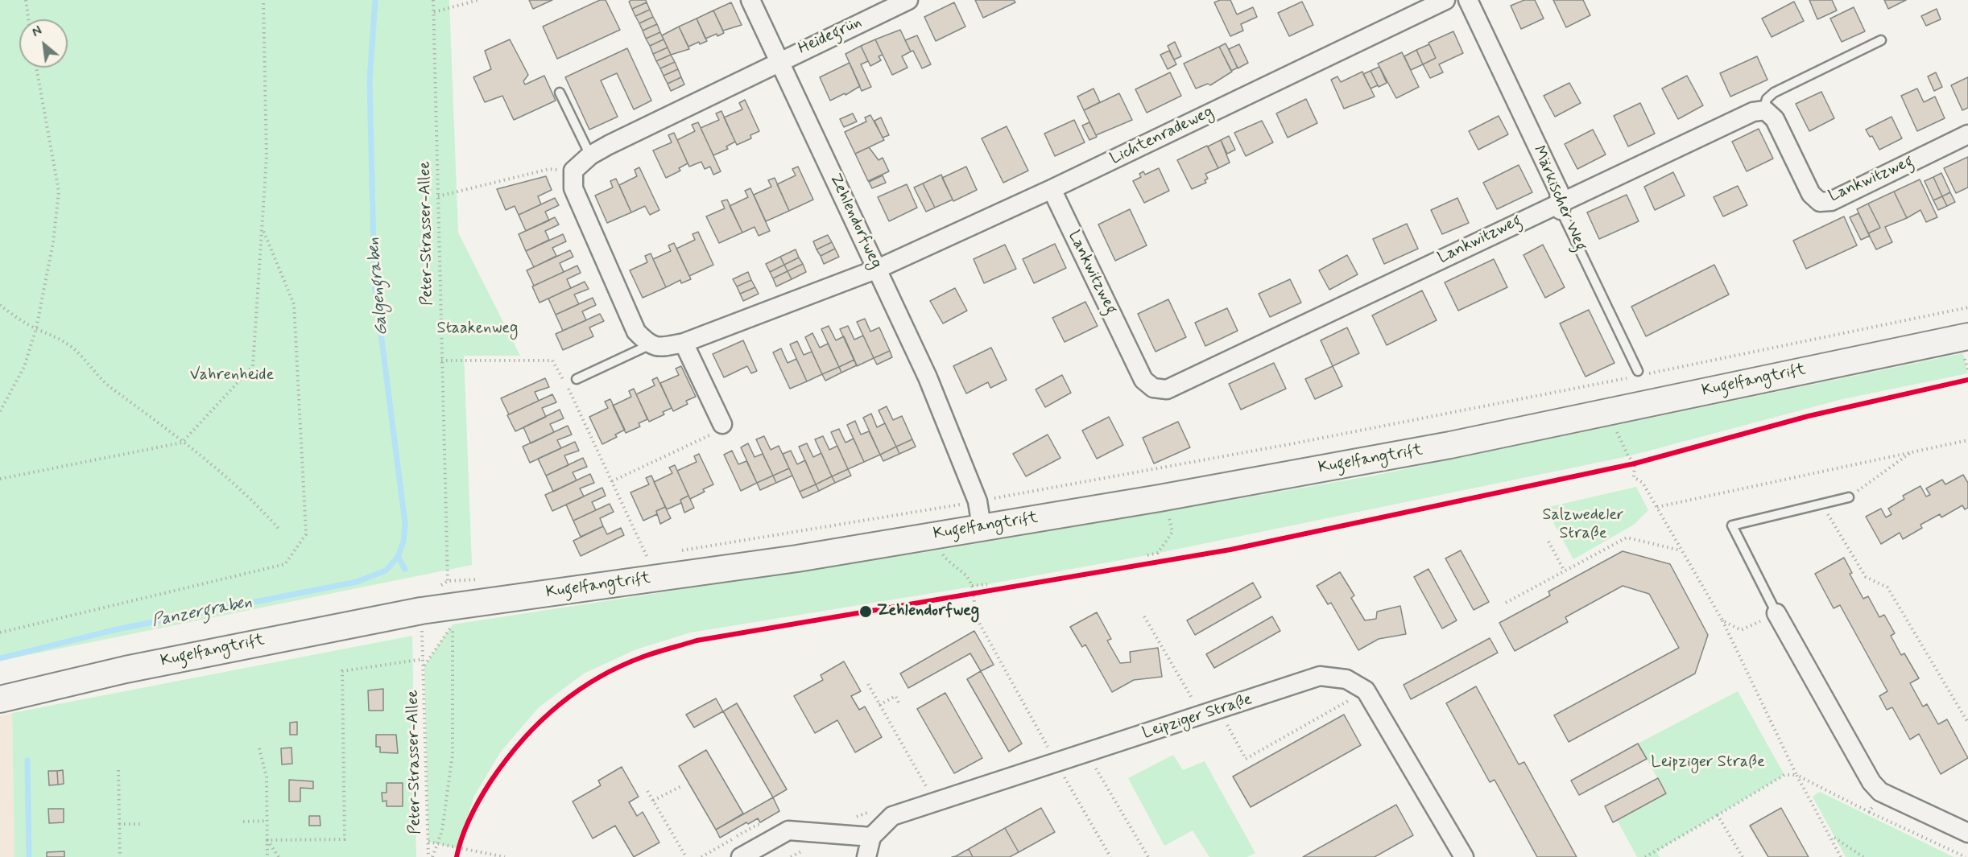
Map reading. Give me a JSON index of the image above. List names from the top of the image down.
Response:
{
  "streets": {
    "street": [
      "Heidegrün",
      "Lichtenradeweg",
      "Lankwitzweg",
      "Märkischer Weg",
      "Zehlendorfweg",
      "Kugelfangtrift",
      "Leipziger Straße"
    ],
    "path": ["Peter-Strasser-Allee"]
  },
  "crossings": [
    ["Heidegrün", "Zehlendorfweg"],
    ["Lichtenradeweg", "Lankwitzweg"],
    ["Lichtenradeweg", "Zehlendorfweg"],
    ["Lankwitzweg", "Märkischer Weg"],
    ["Zehlendorfweg", "Kugelfangtrift"],
    ["Peter-Strasser-Allee", "Kugelfangtrift"]
  ],
  "water": ["Galgengraben", "Panzergraben"],
  "parks": [
    "Staakenweg",
    "Vahrenheide",
    "Salzwedeler Straße",
    "Leipziger Straße"
  ],
  "places": ["Zehlendorfweg"],
  "north": "top left"
}
